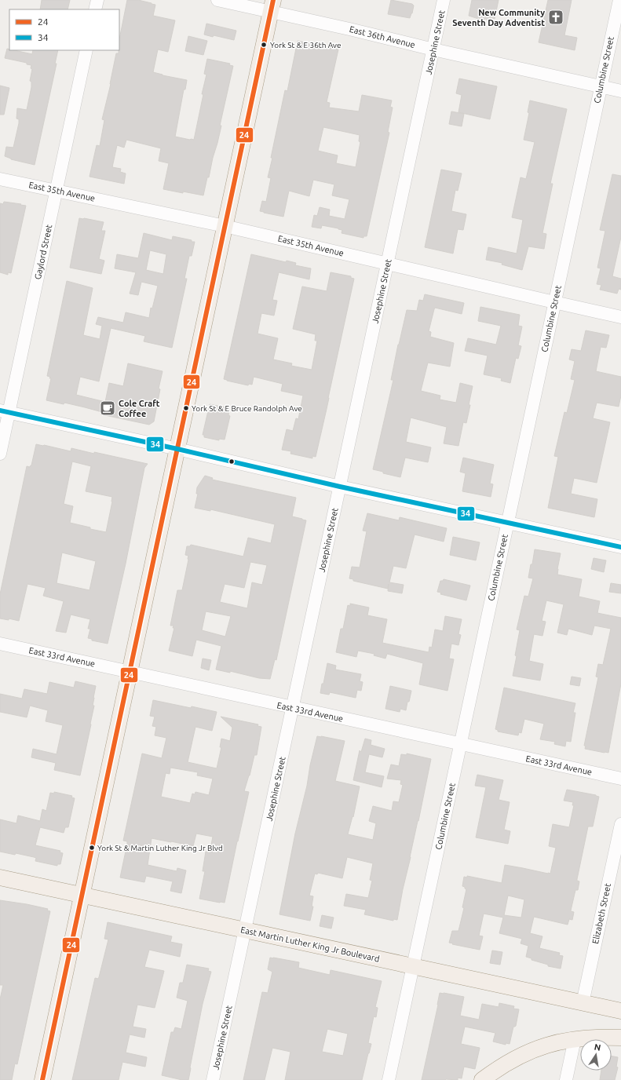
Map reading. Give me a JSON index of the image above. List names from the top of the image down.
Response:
{
  "streets": {
    "main road": ["East Martin Luther King Jr Boulevard"],
    "street": [
      "East 36th Avenue",
      "Josephine Street",
      "Columbine Street",
      "East 35th Avenue",
      "Gaylord Street",
      "East 33rd Avenue",
      "Elizabeth Street"
    ]
  },
  "crossings": [
    ["East 36th Avenue", "Josephine Street"],
    ["East 36th Avenue", "Columbine Street"],
    ["Josephine Street", "East 35th Avenue"],
    ["Josephine Street", "East 33rd Avenue"],
    ["Josephine Street", "East Martin Luther King Jr Boulevard"],
    ["Columbine Street", "East 35th Avenue"],
    ["Columbine Street", "East 33rd Avenue"],
    ["Columbine Street", "East Martin Luther King Jr Boulevard"],
    ["East 35th Avenue", "Gaylord Street"],
    ["Elizabeth Street", "East Martin Luther King Jr Boulevard"]
  ],
  "places": {
    "church": ["New Community Seventh Day Adventist"],
    "other": ["York St & E 36th Ave", "York St & E Bruce Randolph Ave", "York St & Martin Luther King Jr Blvd"],
    "cafe": ["Cole Craft Coffee"]
  },
  "lines": ["transit line 24", "transit line 34"],
  "legend": ["24", "34"],
  "north": "top"
}
